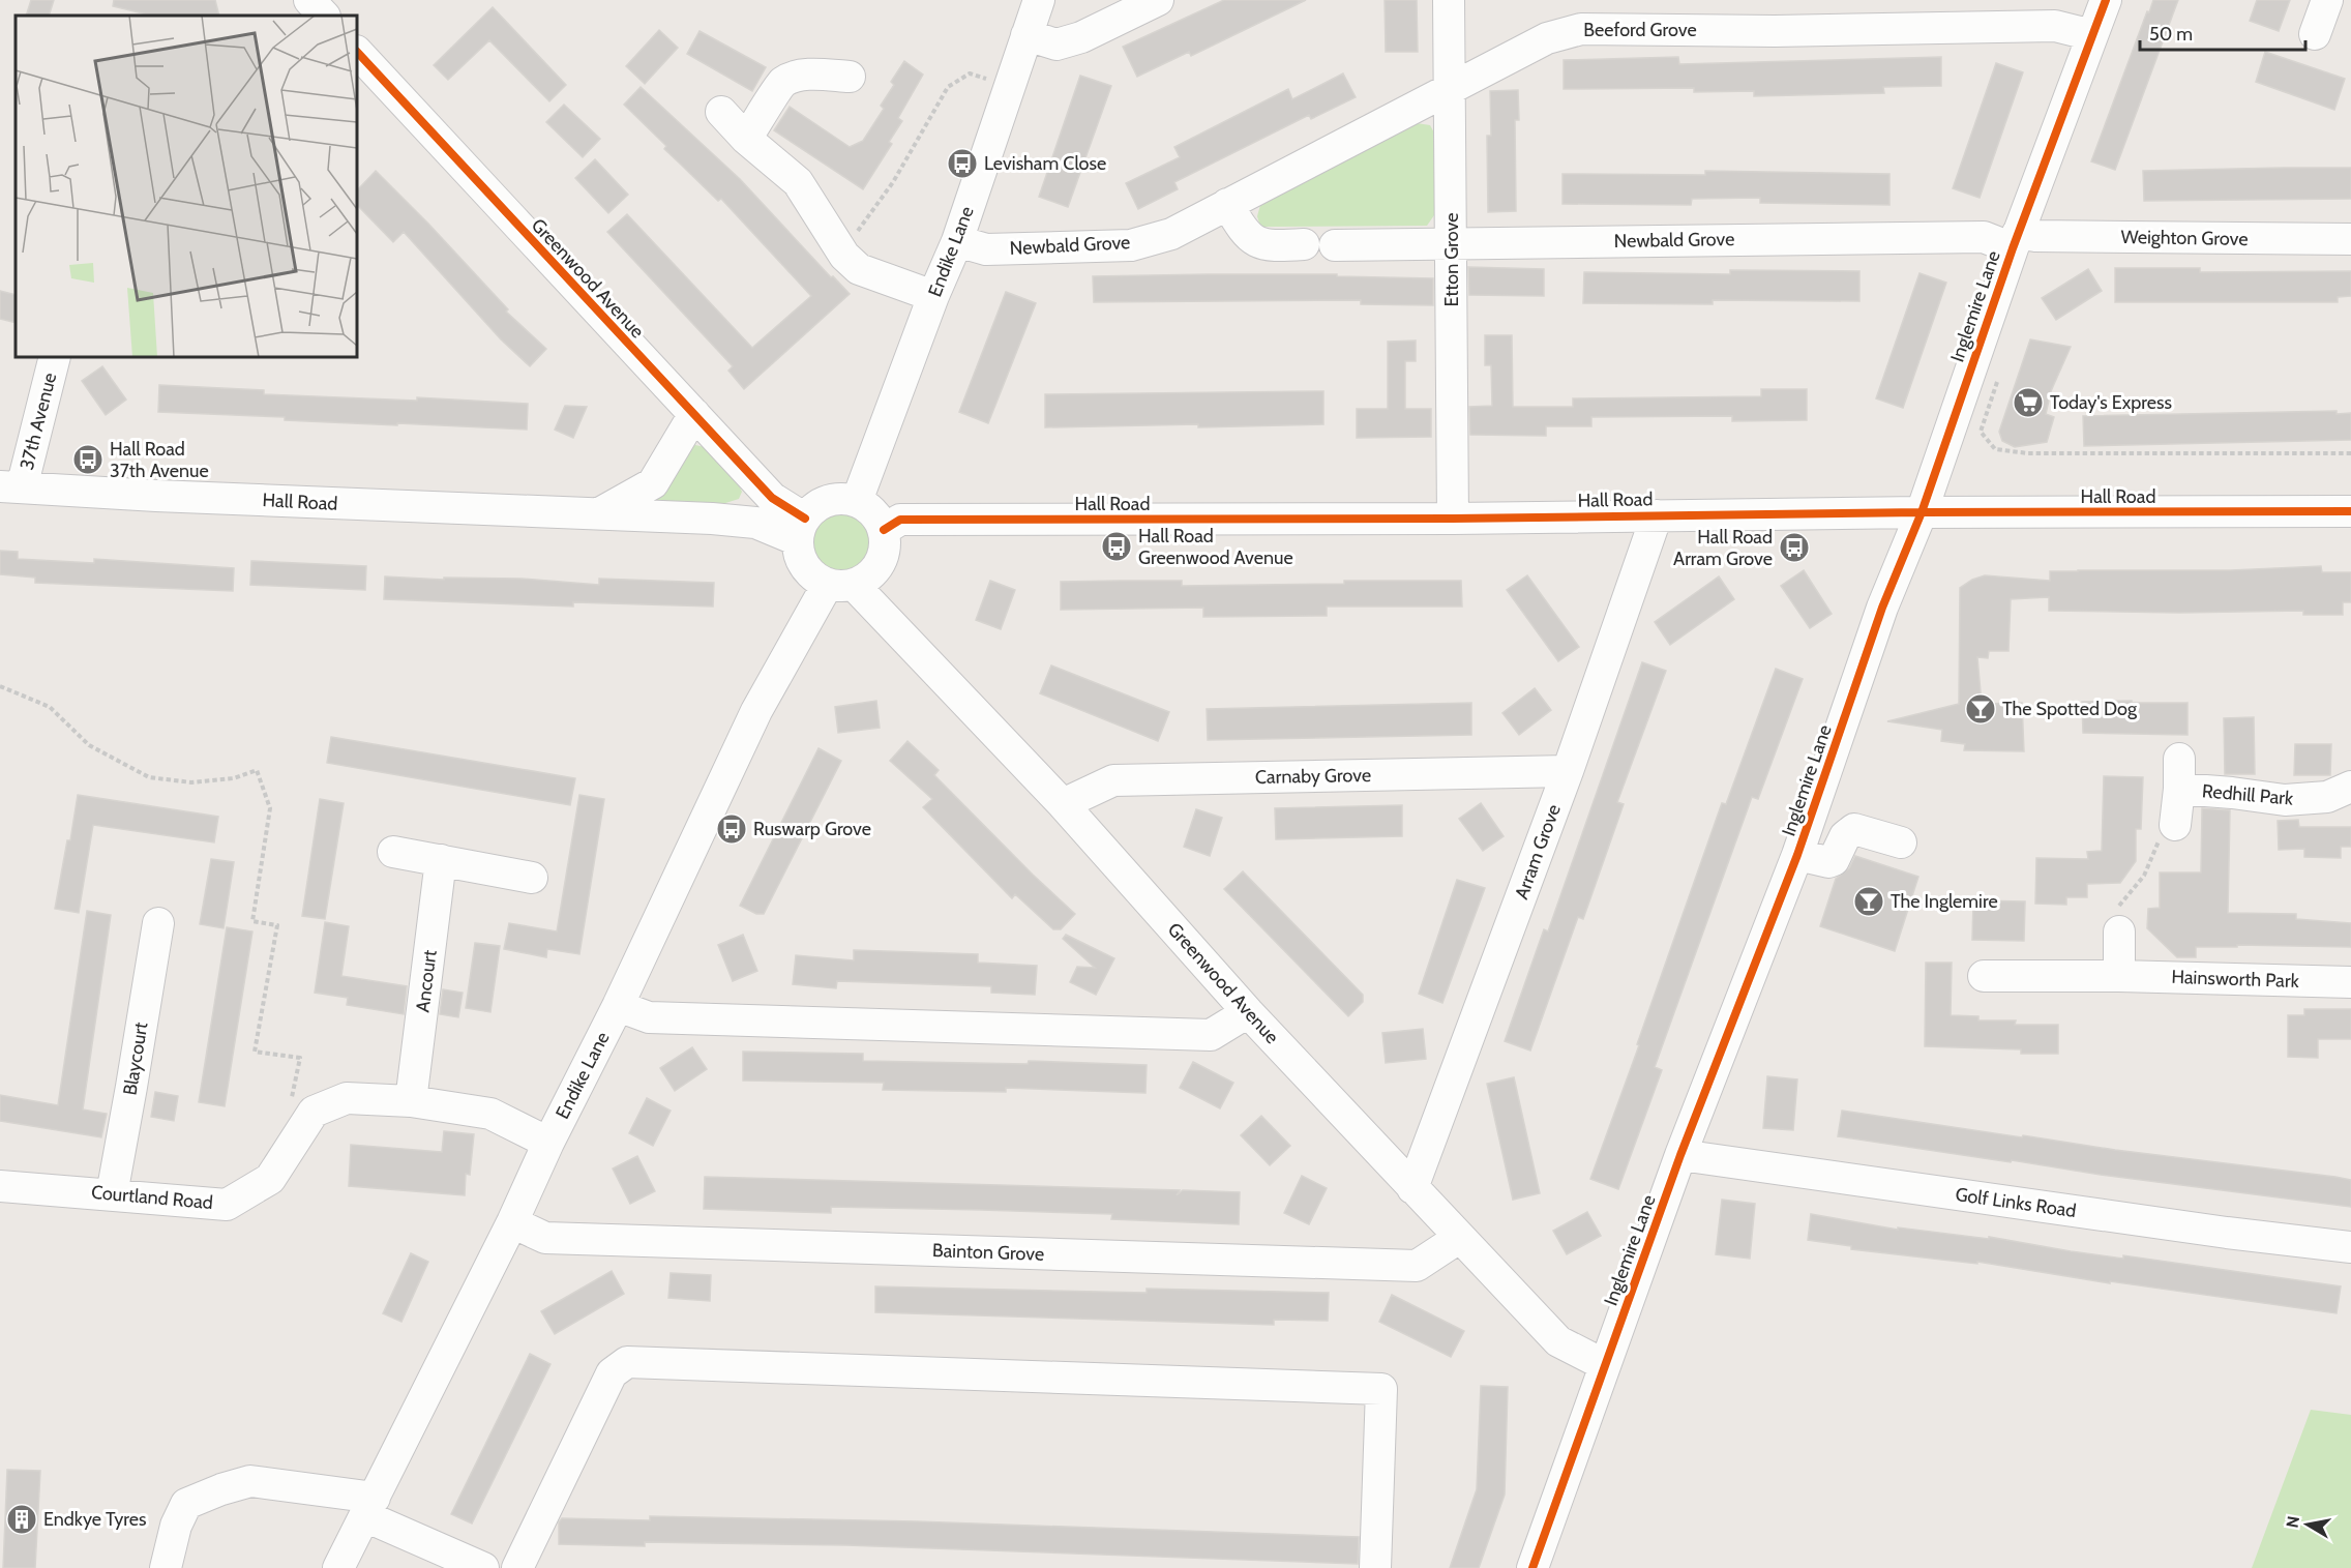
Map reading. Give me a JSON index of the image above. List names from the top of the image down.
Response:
{
  "streets": {
    "street": [
      "Beeford Grove",
      "Weighton Grove",
      "Newbald Grove",
      "Endike Lane",
      "Etton Grove",
      "Greenwood Avenue",
      "Inglemire Lane",
      "37th Avenue",
      "Hall Road",
      "Carnaby Grove",
      "Redhill Park",
      "Arram Grove",
      "Hainsworth Park",
      "Ancourt",
      "Blaycourt",
      "Courtland Road",
      "Golf Links Road",
      "Bainton Grove"
    ]
  },
  "crossings": [
    ["Beeford Grove", "Newbald Grove"],
    ["Beeford Grove", "Etton Grove"],
    ["Beeford Grove", "Inglemire Lane"],
    ["Weighton Grove", "Newbald Grove"],
    ["Weighton Grove", "Inglemire Lane"],
    ["Newbald Grove", "Endike Lane"],
    ["Newbald Grove", "Etton Grove"],
    ["Newbald Grove", "Inglemire Lane"],
    ["Endike Lane", "Greenwood Avenue"],
    ["Endike Lane", "Hall Road"],
    ["Endike Lane", "Courtland Road"],
    ["Endike Lane", "Bainton Grove"],
    ["Etton Grove", "Hall Road"],
    ["Greenwood Avenue", "Inglemire Lane"],
    ["Greenwood Avenue", "Hall Road"],
    ["Greenwood Avenue", "Carnaby Grove"],
    ["Greenwood Avenue", "Arram Grove"],
    ["Greenwood Avenue", "Bainton Grove"],
    ["Inglemire Lane", "Hall Road"],
    ["Inglemire Lane", "Golf Links Road"],
    ["37th Avenue", "Hall Road"],
    ["Hall Road", "Arram Grove"],
    ["Carnaby Grove", "Arram Grove"],
    ["Ancourt", "Courtland Road"],
    ["Blaycourt", "Courtland Road"]
  ],
  "places": {
    "bus stop": [
      "Levisham Close",
      "Hall Road 37th Avenue",
      "Hall Road Greenwood Avenue",
      "Hall Road Arram Grove",
      "Ruswarp Grove"
    ],
    "supermarket": ["Today's Express"],
    "bar": ["The Spotted Dog", "The Inglemire"],
    "building": ["Endkye Tyres"]
  },
  "scale_bar": "50 m",
  "north": "left"
}
